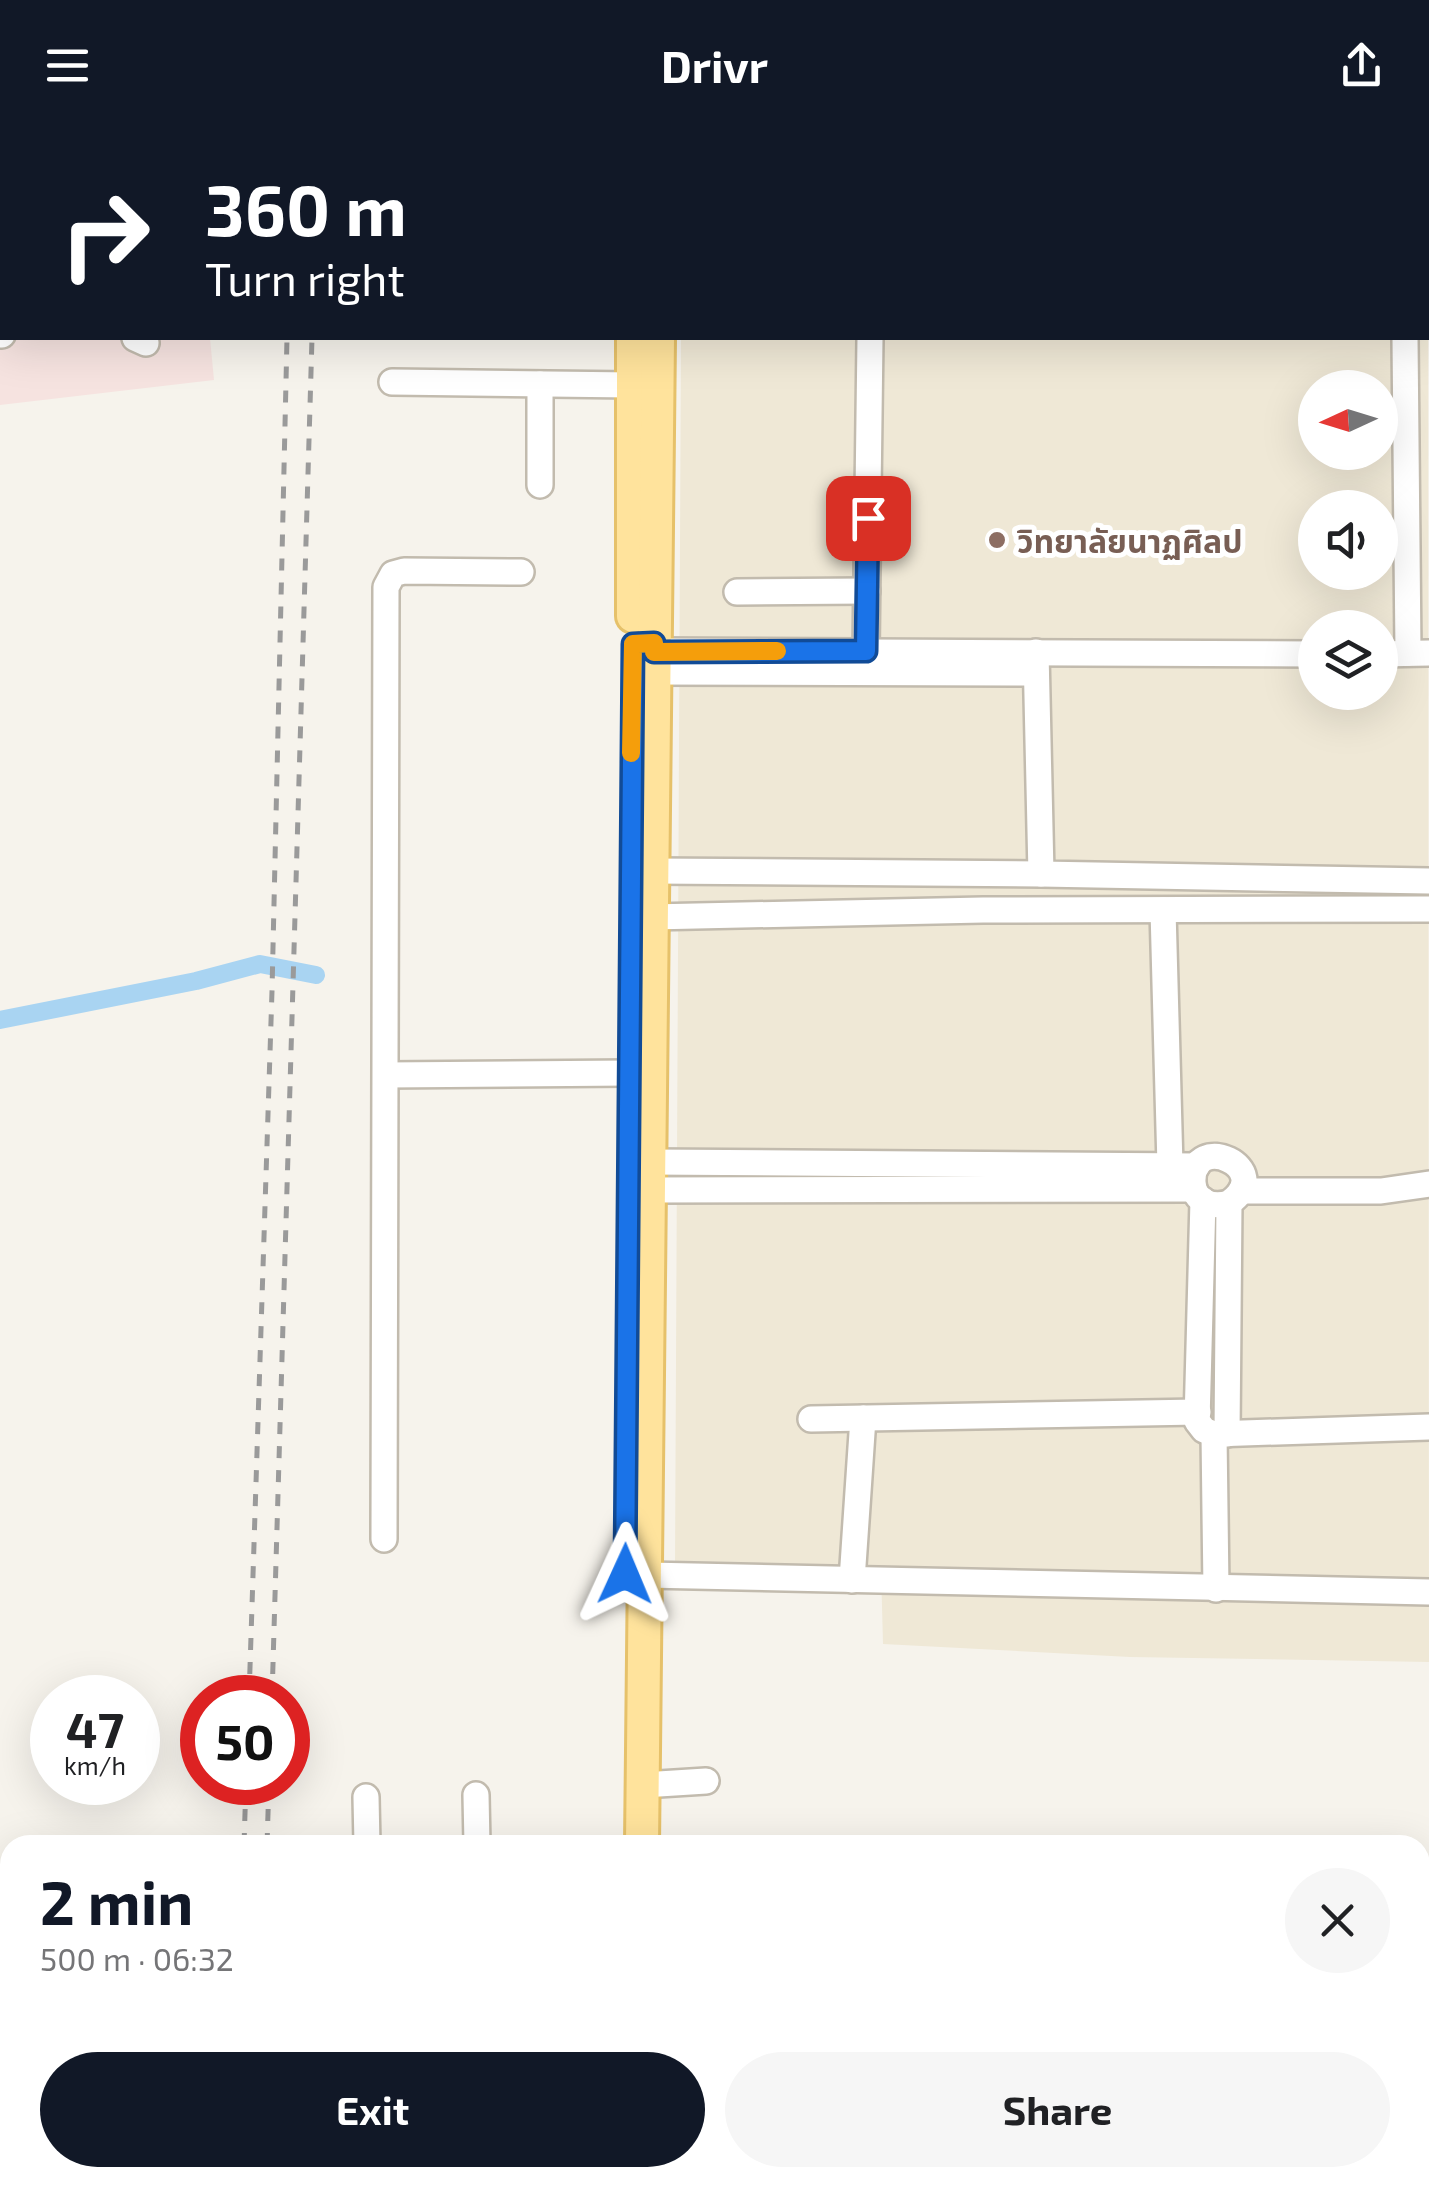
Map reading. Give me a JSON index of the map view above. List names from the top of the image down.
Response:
{
  "places": ["วิทยาลัยนาฏศิลป"],
  "north": "left",
  "page": {
    "header": "Drivr",
    "turn": ["360 m", "Turn right"],
    "speed": "47 km/h",
    "limit": "50",
    "heading": ["2 min", "500 m · 06:32"],
    "buttons": ["Exit", "Share"]
  }
}
